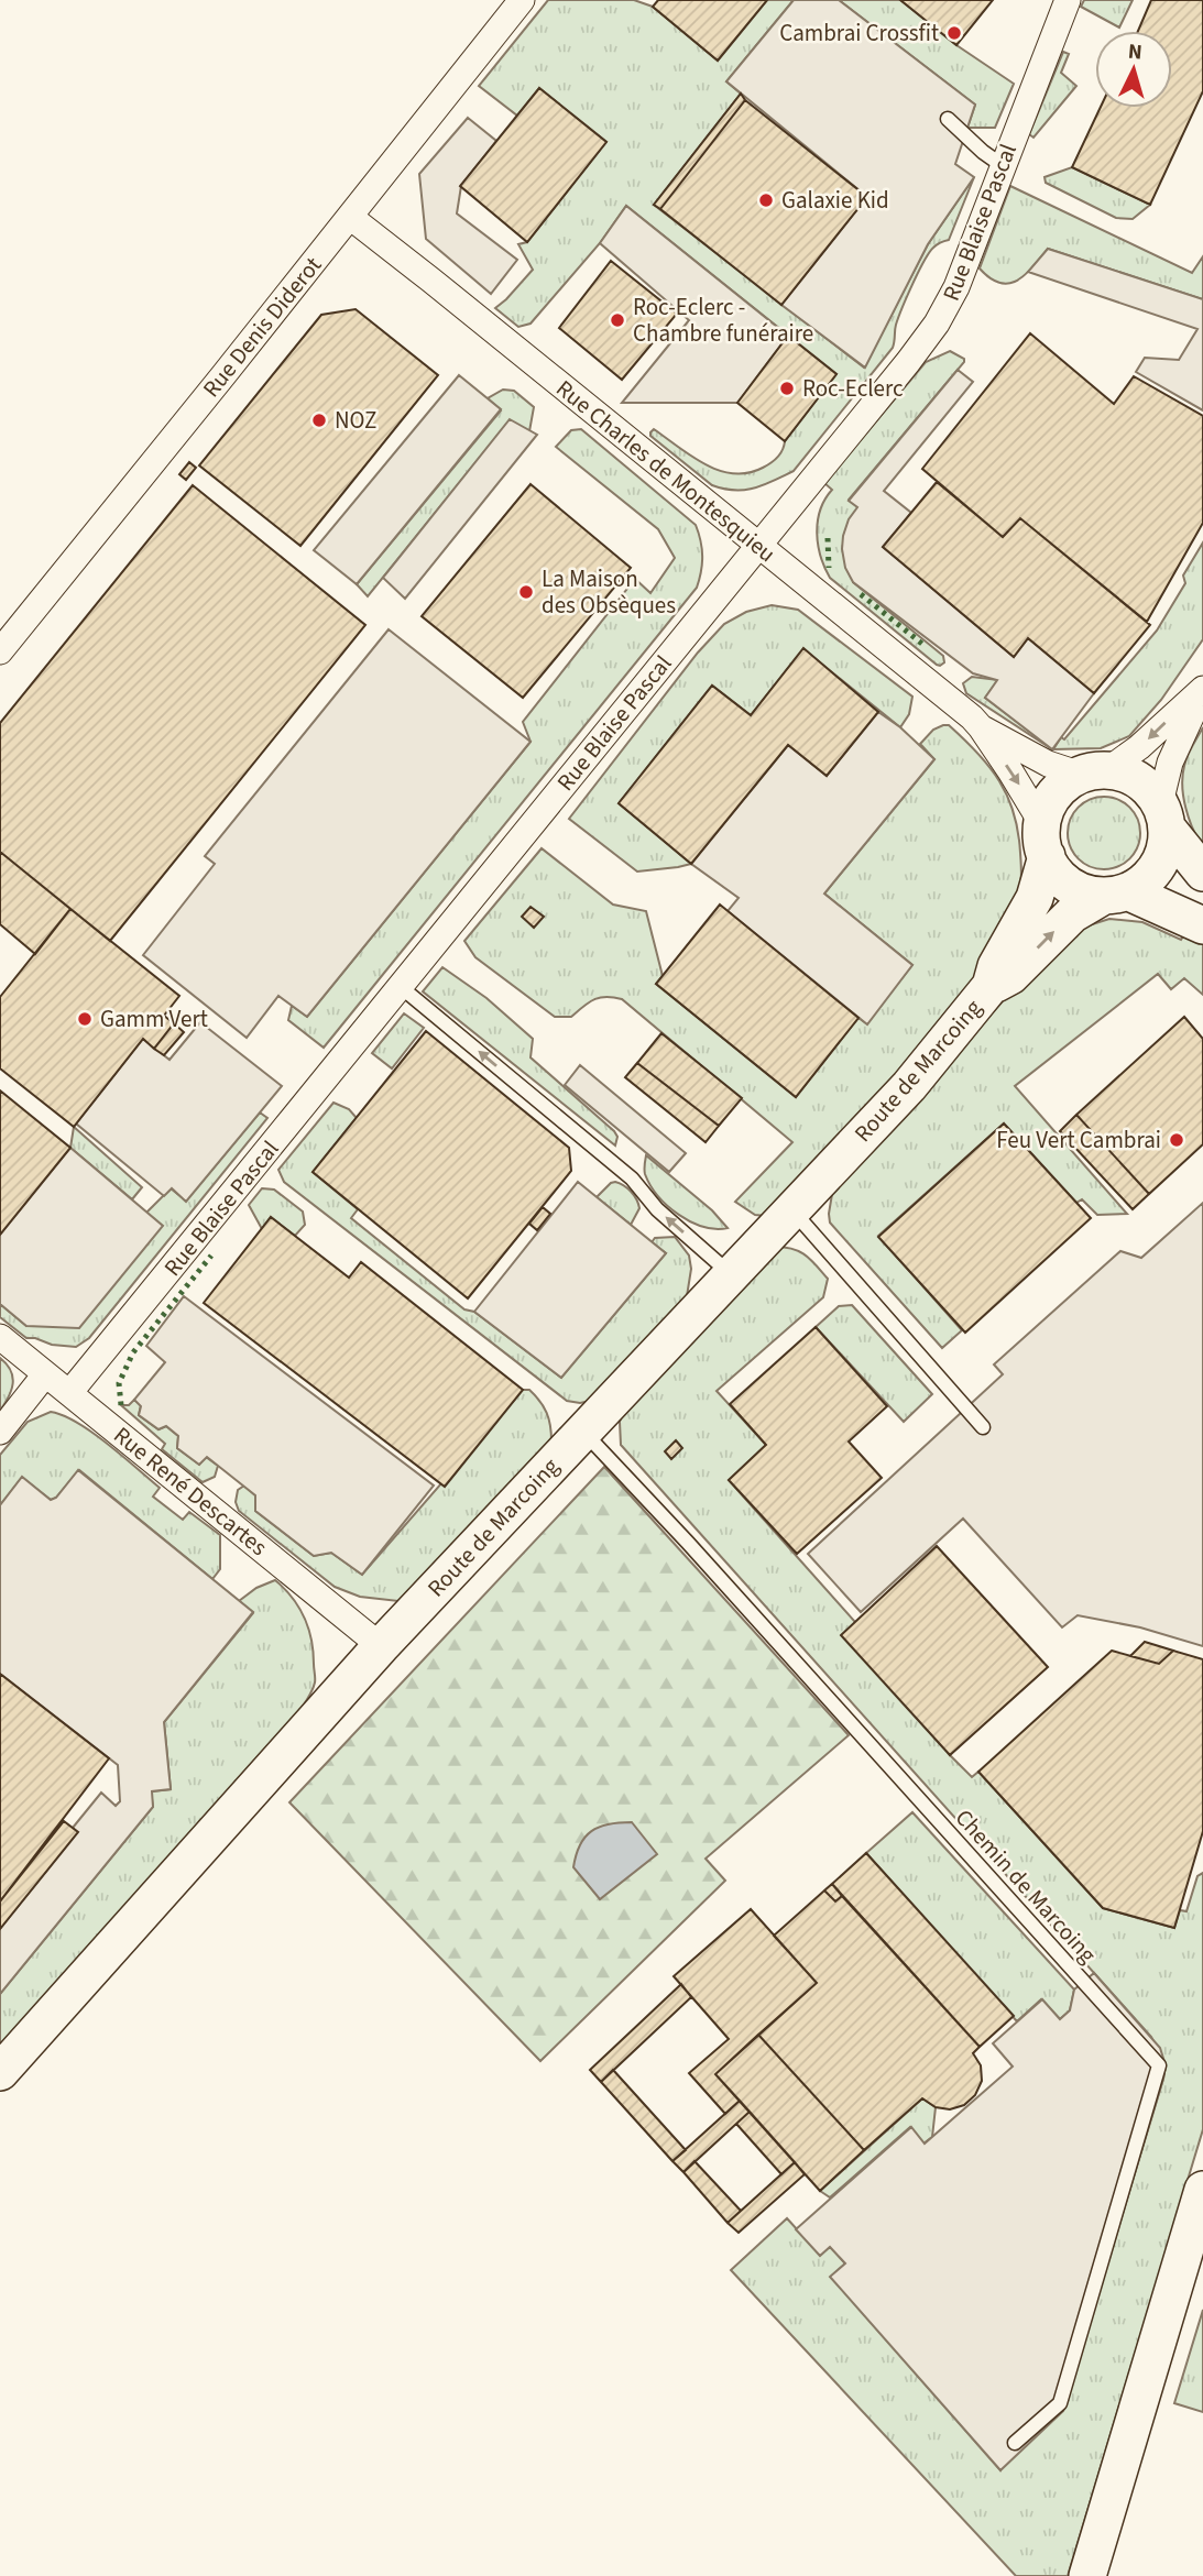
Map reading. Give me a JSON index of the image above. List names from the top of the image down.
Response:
{
  "streets": {
    "street": [
      "Rue Blaise Pascal",
      "Rue Denis Diderot",
      "Rue Charles de Montesquieu",
      "Route de Marcoing",
      "Rue René Descartes"
    ],
    "lane": ["Chemin de Marcoing"]
  },
  "crossings": [
    ["Rue Blaise Pascal", "Rue Charles de Montesquieu"],
    ["Rue Blaise Pascal", "Rue René Descartes"],
    ["Rue Denis Diderot", "Rue Charles de Montesquieu"],
    ["Rue Charles de Montesquieu", "Route de Marcoing"],
    ["Route de Marcoing", "Rue René Descartes"],
    ["Route de Marcoing", "Chemin de Marcoing"]
  ],
  "places": [
    "Cambrai Crossfit",
    "Galaxie Kid",
    "Roc-Eclerc - Chambre funéraire",
    "Roc-Eclerc",
    "NOZ",
    "La Maison des Obsèques",
    "Gamm Vert",
    "Feu Vert Cambrai"
  ],
  "north": "top"
}
